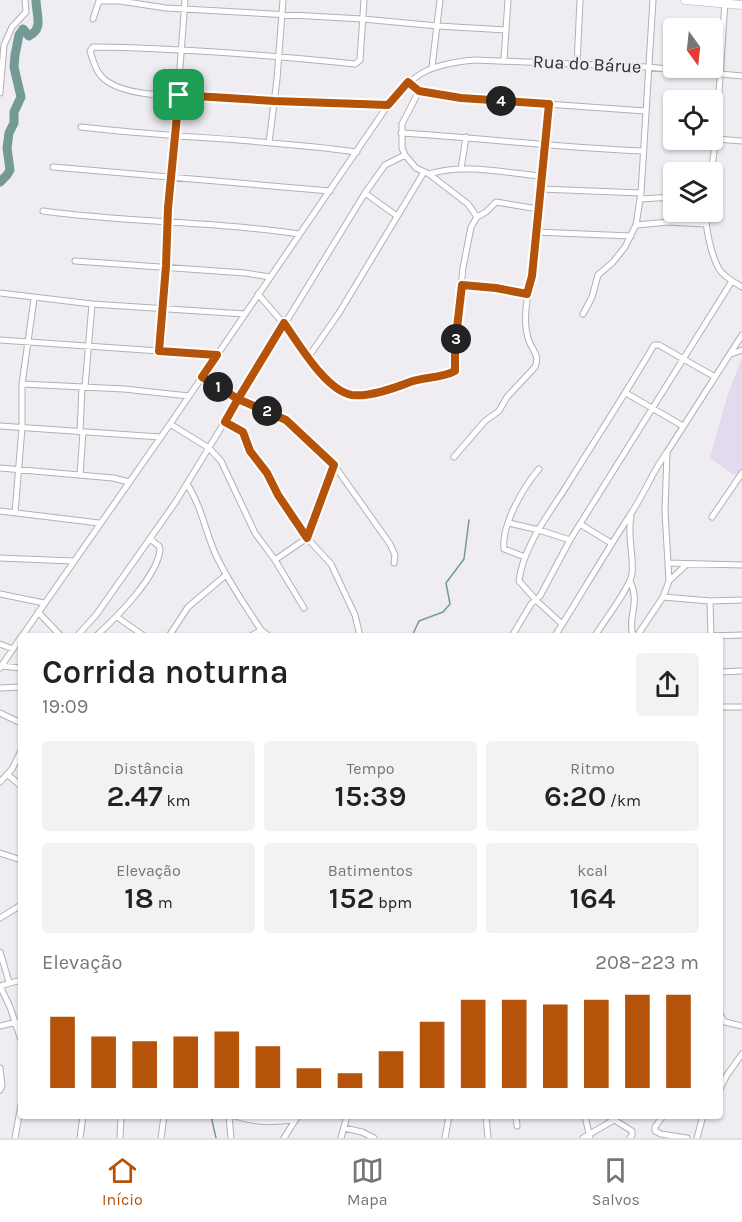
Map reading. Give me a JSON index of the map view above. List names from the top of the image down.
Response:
{
  "streets": {
    "street": ["Rua do Bárue"]
  },
  "north": "bottom",
  "page": {
    "pins": [
      "4",
      "3",
      "1",
      "2"
    ],
    "heading": ["Corrida noturna", "19:09"],
    "stats": [
      ["Distância", "2.47 km"],
      ["Tempo", "15:39"],
      ["Ritmo", "6:20 /km"],
      ["Elevação", "18 m"],
      ["Batimentos", "152 bpm"],
      ["kcal", "164"]
    ],
    "chart": ["Elevação", "208–223 m"],
    "tabs": ["Início", "Mapa", "Salvos"]
  }
}
